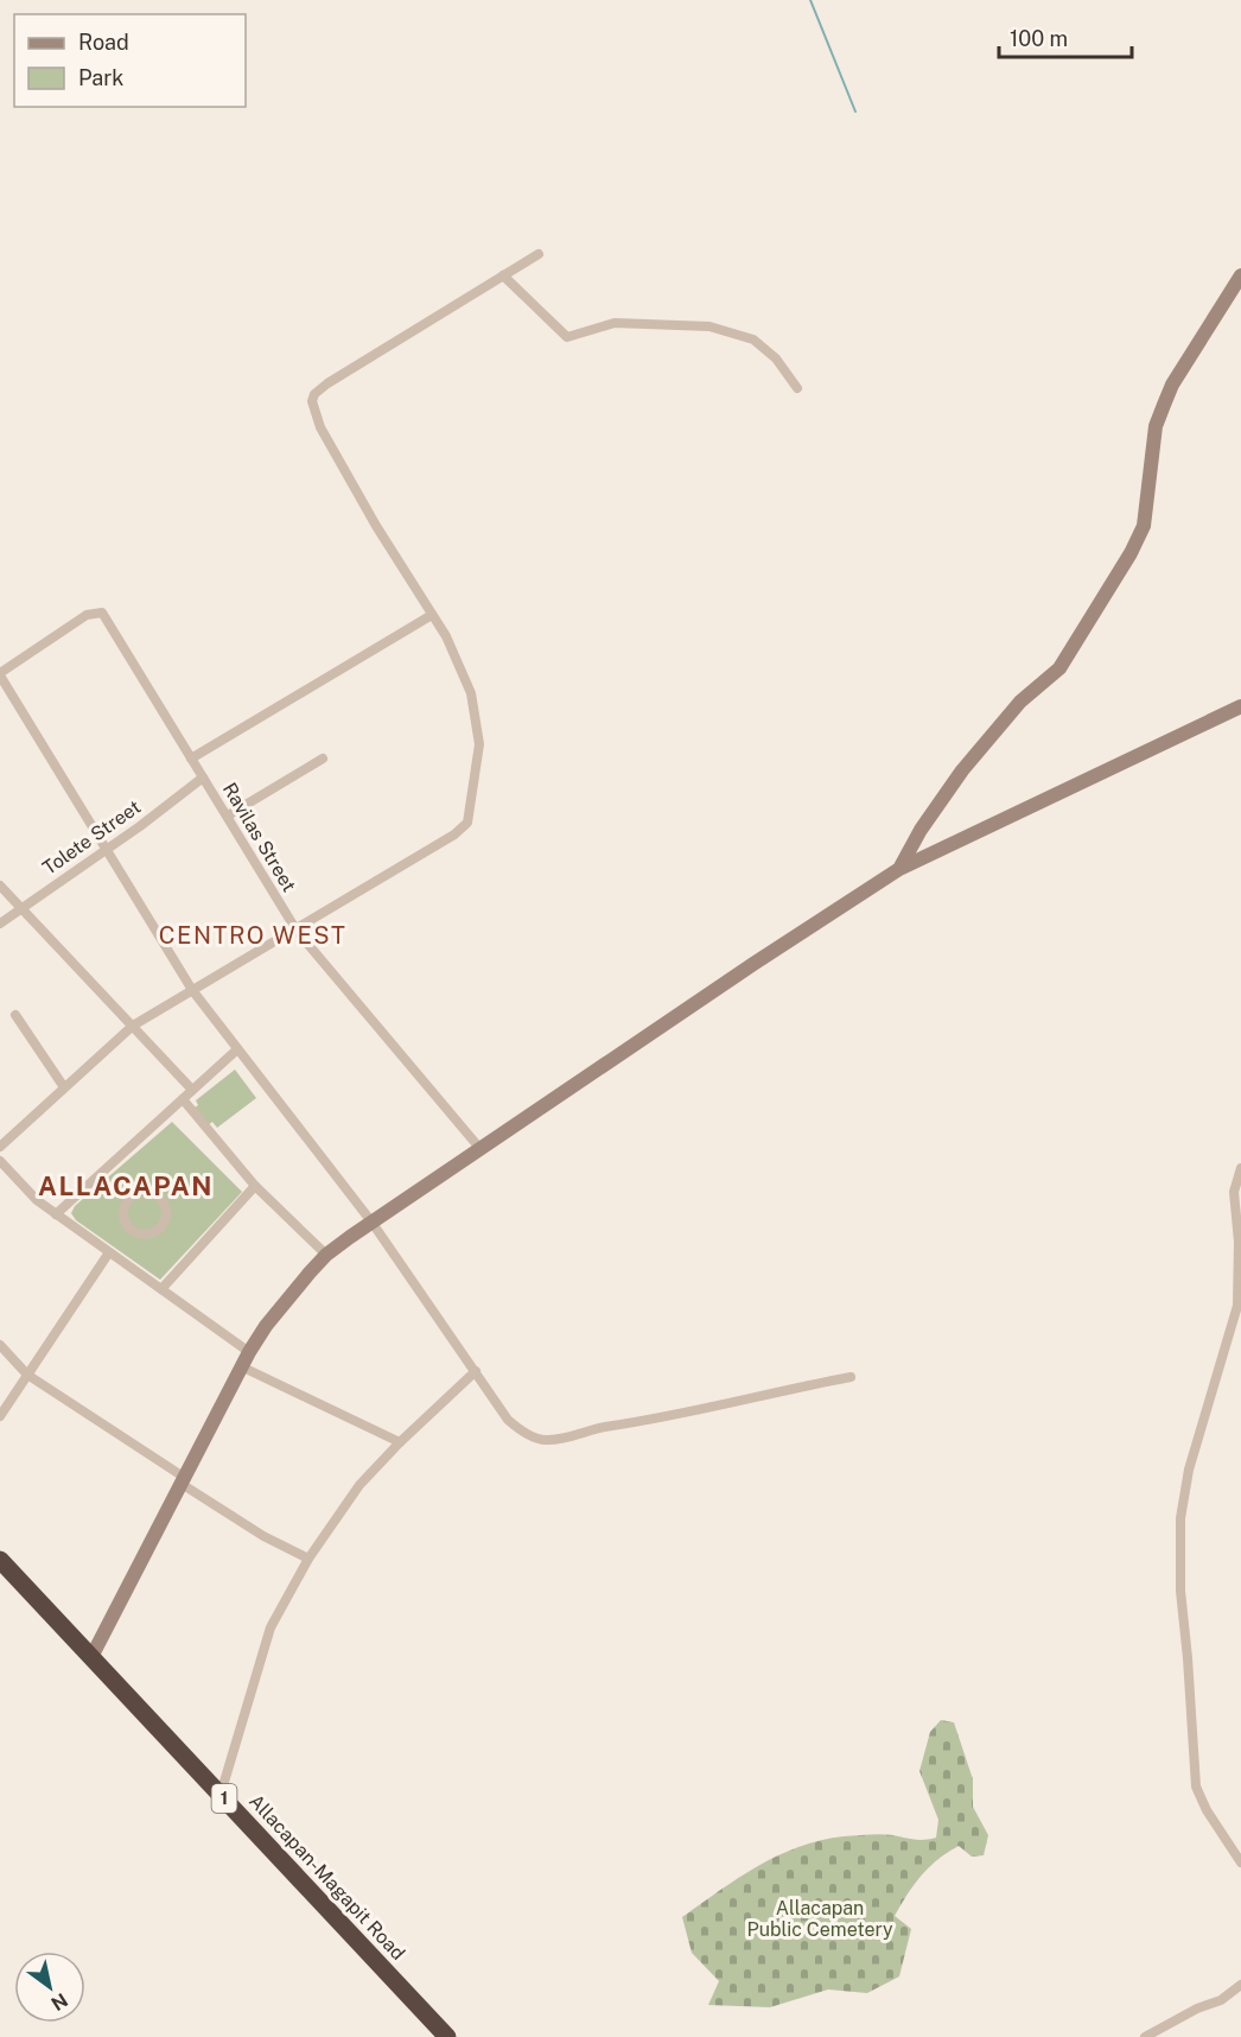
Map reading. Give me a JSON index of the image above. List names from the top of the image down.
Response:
{
  "streets": {
    "highway": ["1", "Allacapan-Magapit Road"],
    "street": ["Tolete Street", "Ravilas Street"]
  },
  "crossings": [
    ["Tolete Street", "Ravilas Street"]
  ],
  "districts": ["CENTRO WEST", "ALLACAPAN"],
  "parks": ["Allacapan Public Cemetery"],
  "legend": ["Road", "Park"],
  "scale_bar": "100 m",
  "north": "bottom right"
}
